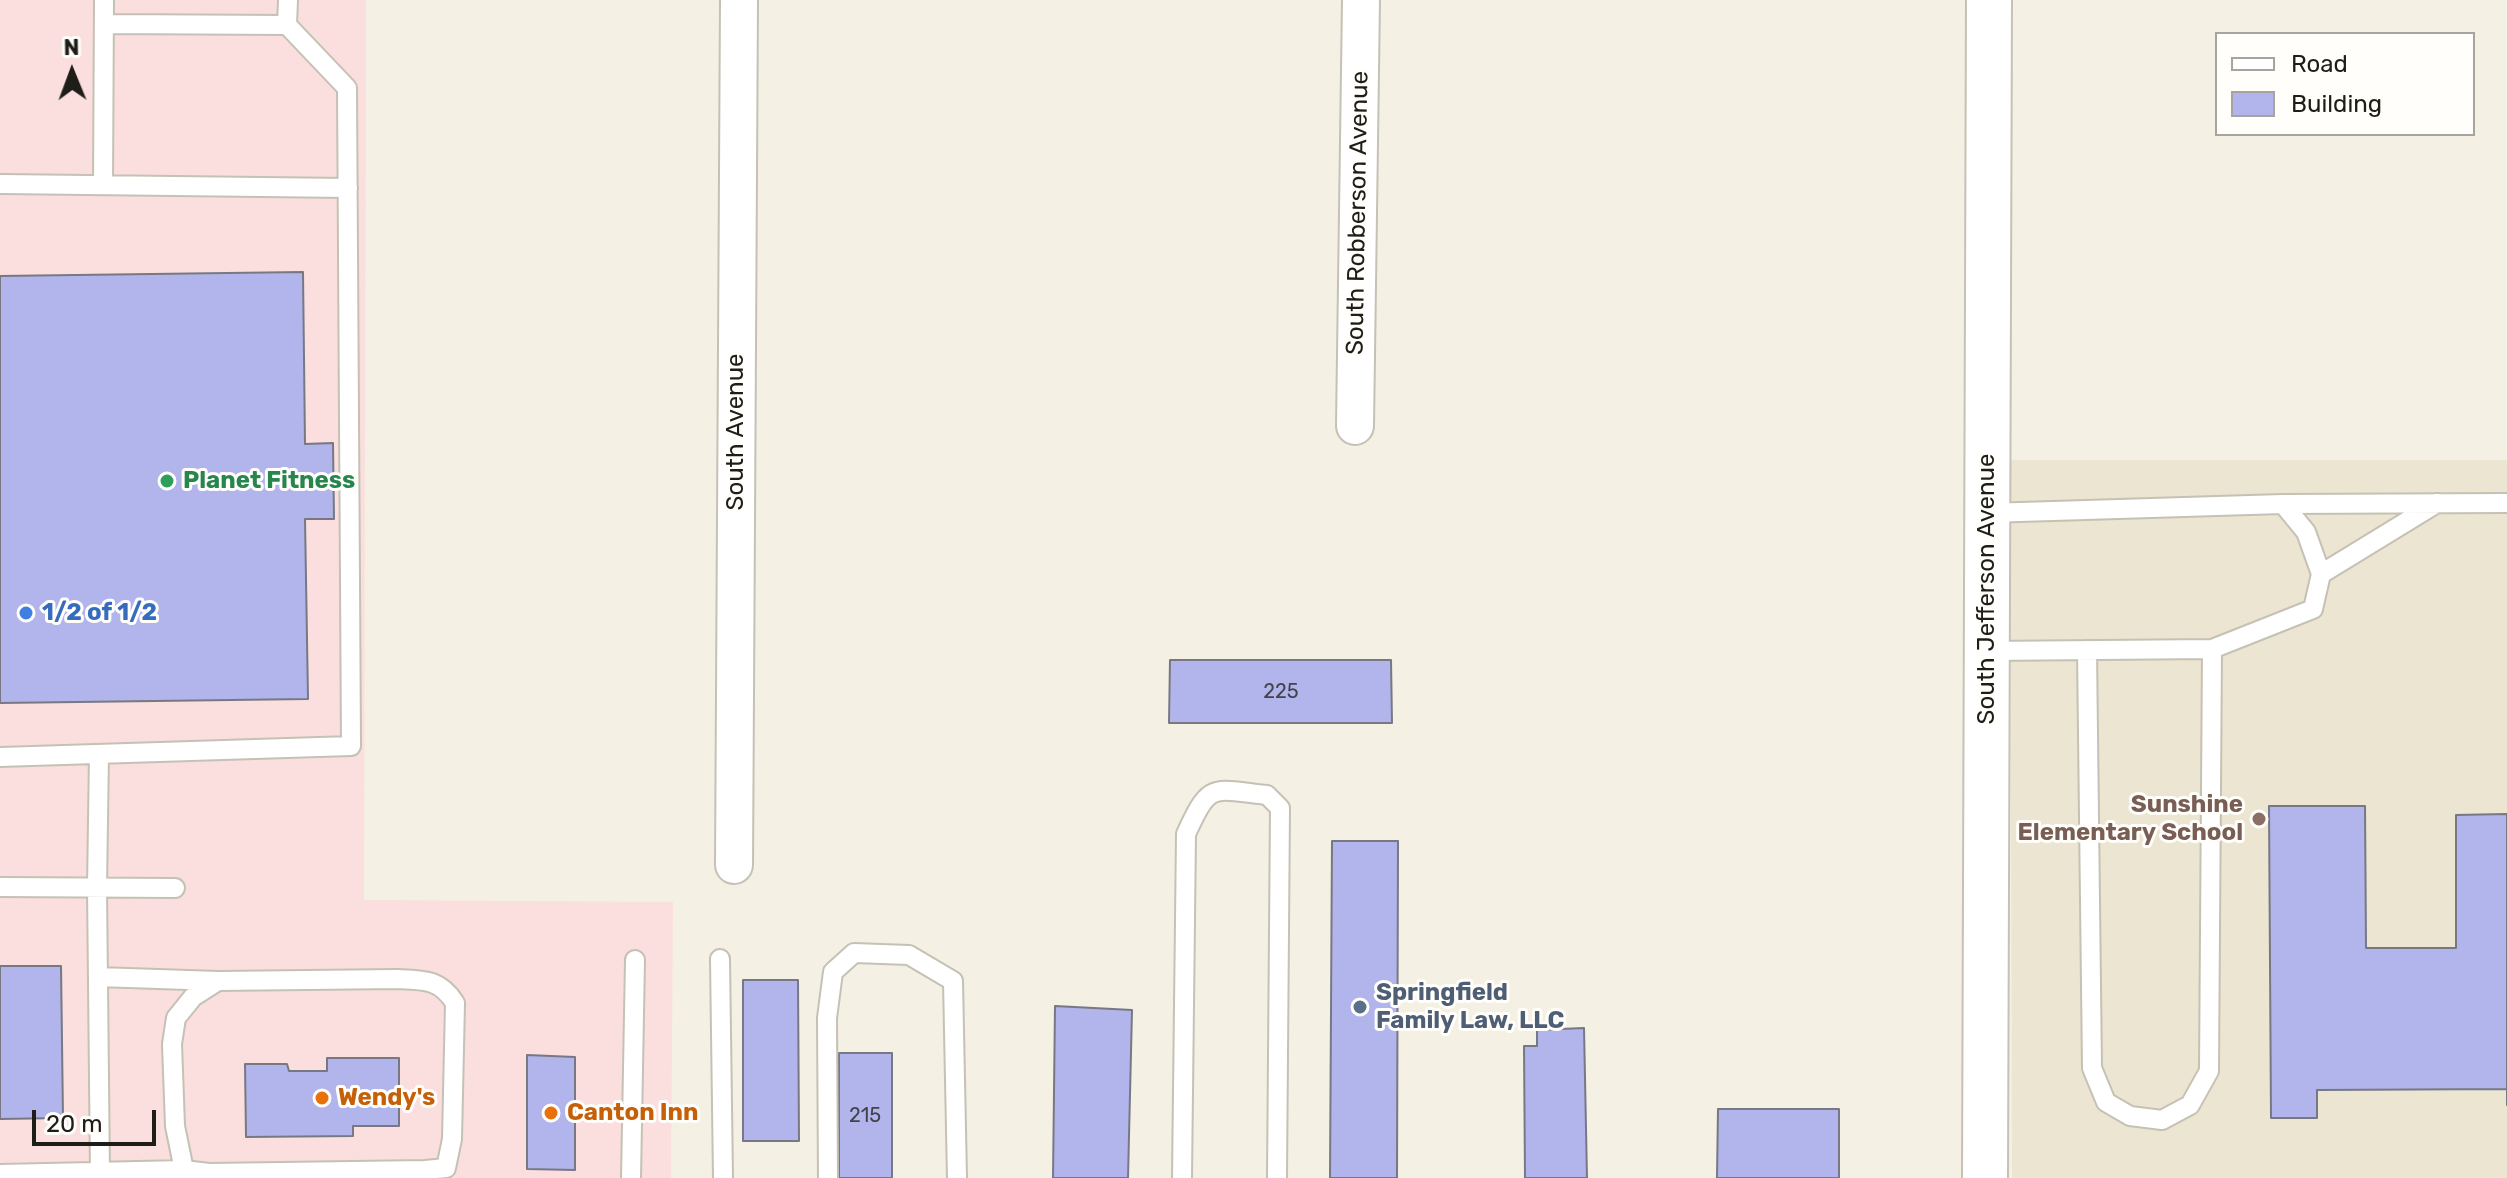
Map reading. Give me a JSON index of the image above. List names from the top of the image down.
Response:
{
  "streets": {
    "main road": ["South Jefferson Avenue"],
    "street": ["South Robberson Avenue", "South Avenue"]
  },
  "places": [
    "Planet Fitness",
    "1/2 of 1/2",
    "Sunshine Elementary School",
    "Springfield Family Law, LLC",
    "Wendy's",
    "Canton Inn"
  ],
  "house_numbers": ["225", "215"],
  "legend": ["Road", "Building"],
  "scale_bar": "20 m",
  "north": "top"
}
